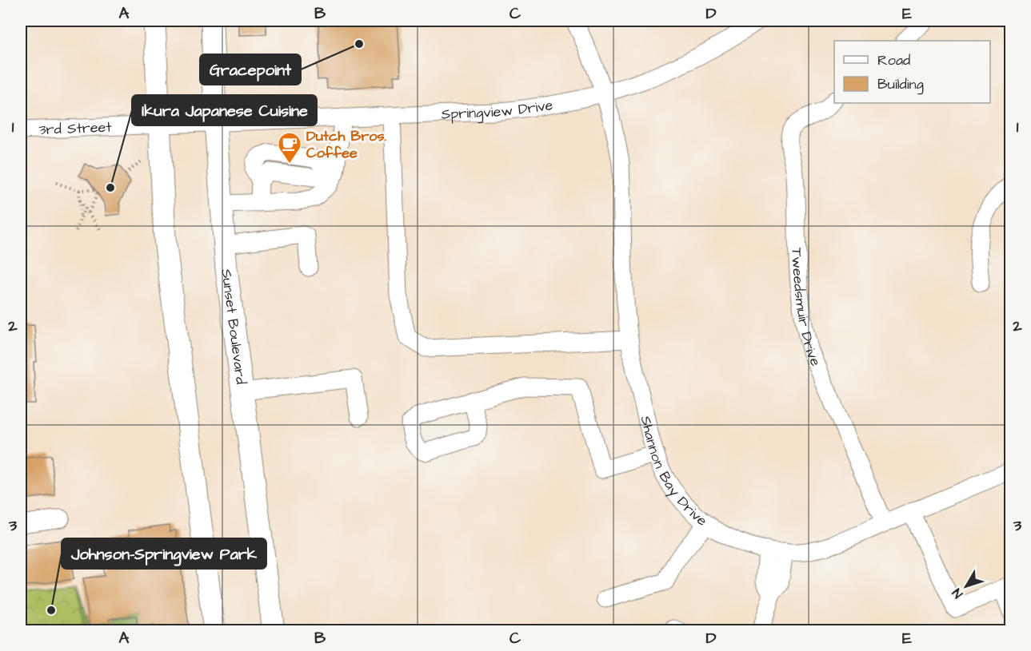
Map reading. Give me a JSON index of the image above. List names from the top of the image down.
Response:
{
  "streets": {
    "main road": ["Sunset Boulevard"],
    "street": [
      "Springview Drive",
      "3rd Street",
      "Tweedsmuir Drive",
      "Shannon Bay Drive"
    ]
  },
  "crossings": [
    ["Springview Drive", "3rd Street"],
    ["Springview Drive", "Sunset Boulevard"],
    ["Springview Drive", "Shannon Bay Drive"],
    ["3rd Street", "Sunset Boulevard"],
    ["Tweedsmuir Drive", "Shannon Bay Drive"]
  ],
  "places": {
    "other": ["Gracepoint", "Ikura Japanese Cuisine", "Johnson-Springview Park"],
    "cafe": ["Dutch Bros. Coffee"]
  },
  "legend": ["Road", "Building"],
  "north": "bottom left",
  "grid": {
    "columns": [
      "A",
      "B",
      "C",
      "D",
      "E"
    ],
    "rows": ["1", "2", "3"]
  }
}
